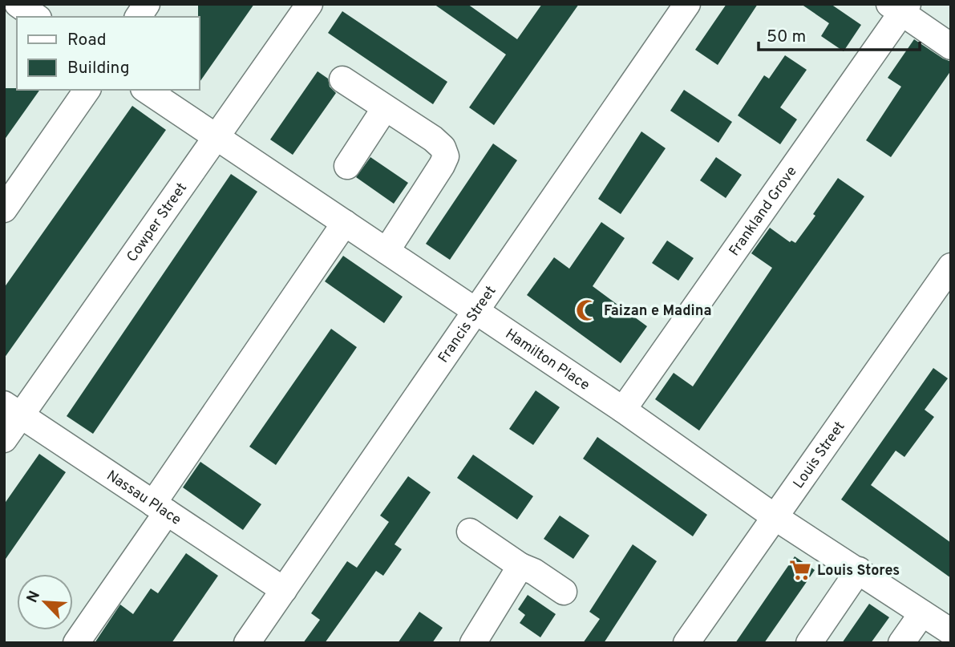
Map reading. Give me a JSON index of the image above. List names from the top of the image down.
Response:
{
  "streets": {
    "street": [
      "Frankland Grove",
      "Cowper Street",
      "Francis Street",
      "Hamilton Place",
      "Louis Street",
      "Nassau Place"
    ]
  },
  "crossings": [
    ["Frankland Grove", "Hamilton Place"],
    ["Cowper Street", "Hamilton Place"],
    ["Cowper Street", "Nassau Place"],
    ["Francis Street", "Hamilton Place"],
    ["Francis Street", "Nassau Place"],
    ["Hamilton Place", "Louis Street"]
  ],
  "places": {
    "mosque": ["Faizan e Madina"],
    "supermarket": ["Louis Stores"]
  },
  "legend": ["Road", "Building"],
  "scale_bar": "50 m",
  "north": "top left"
}
